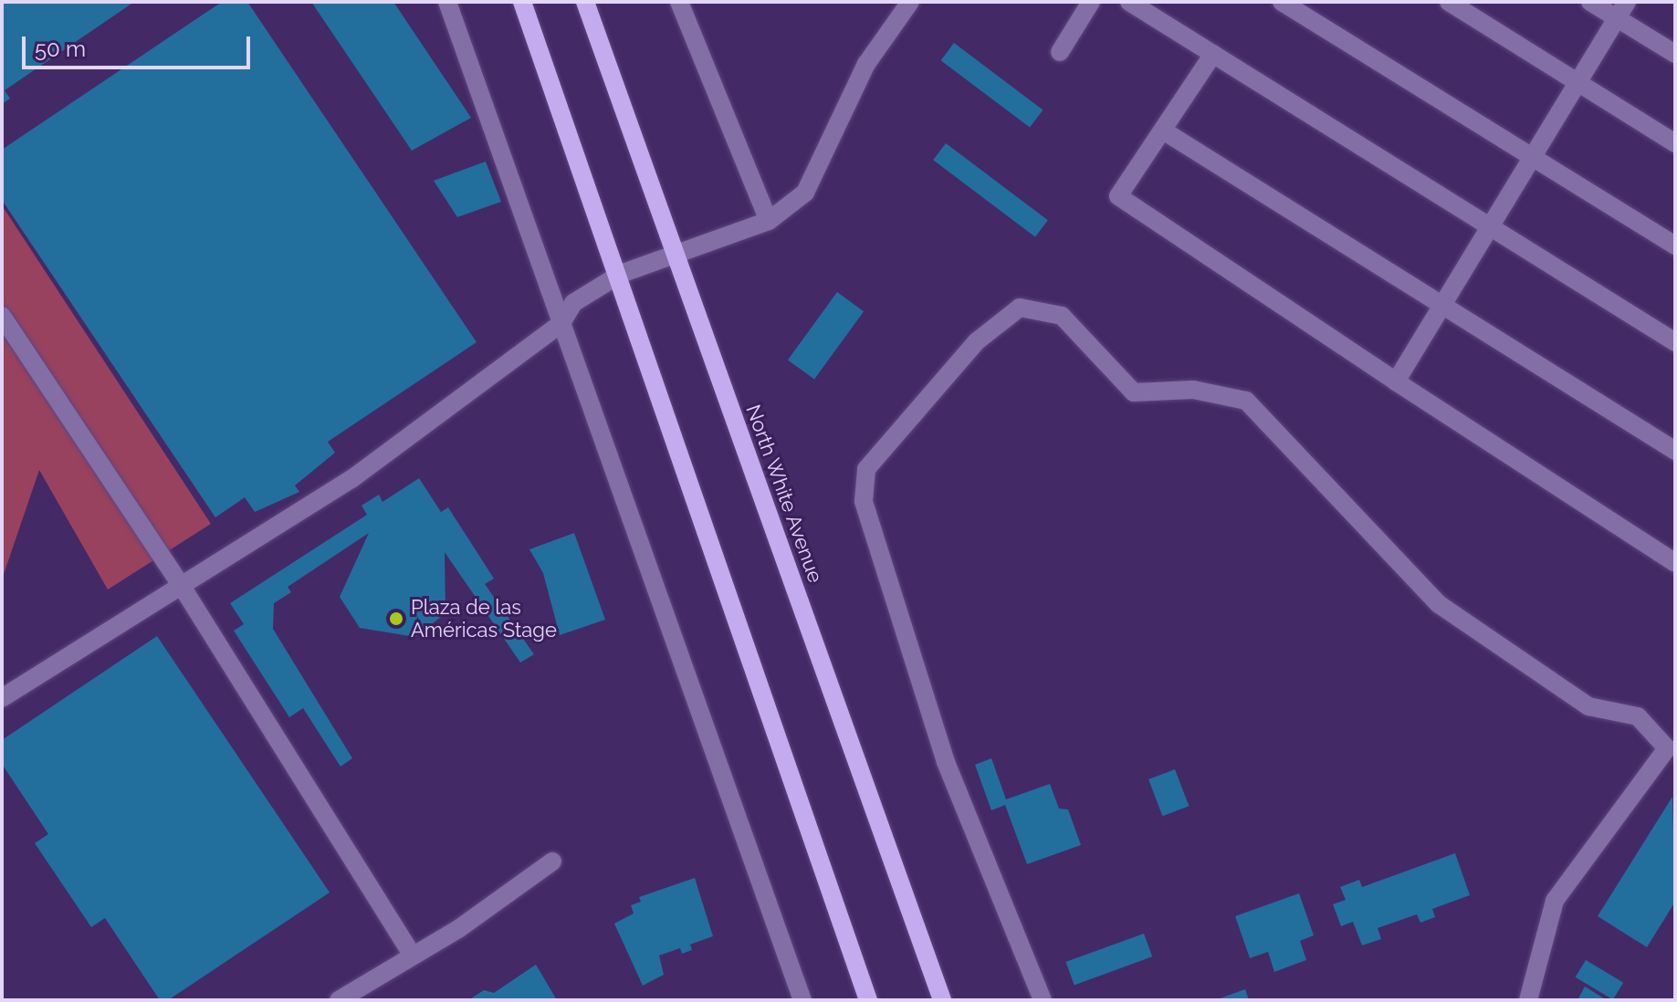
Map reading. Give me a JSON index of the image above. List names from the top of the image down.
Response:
{
  "streets": {
    "main road": ["North White Avenue"]
  },
  "places": ["Plaza de las Américas Stage"],
  "scale_bar": "50 m"
}
